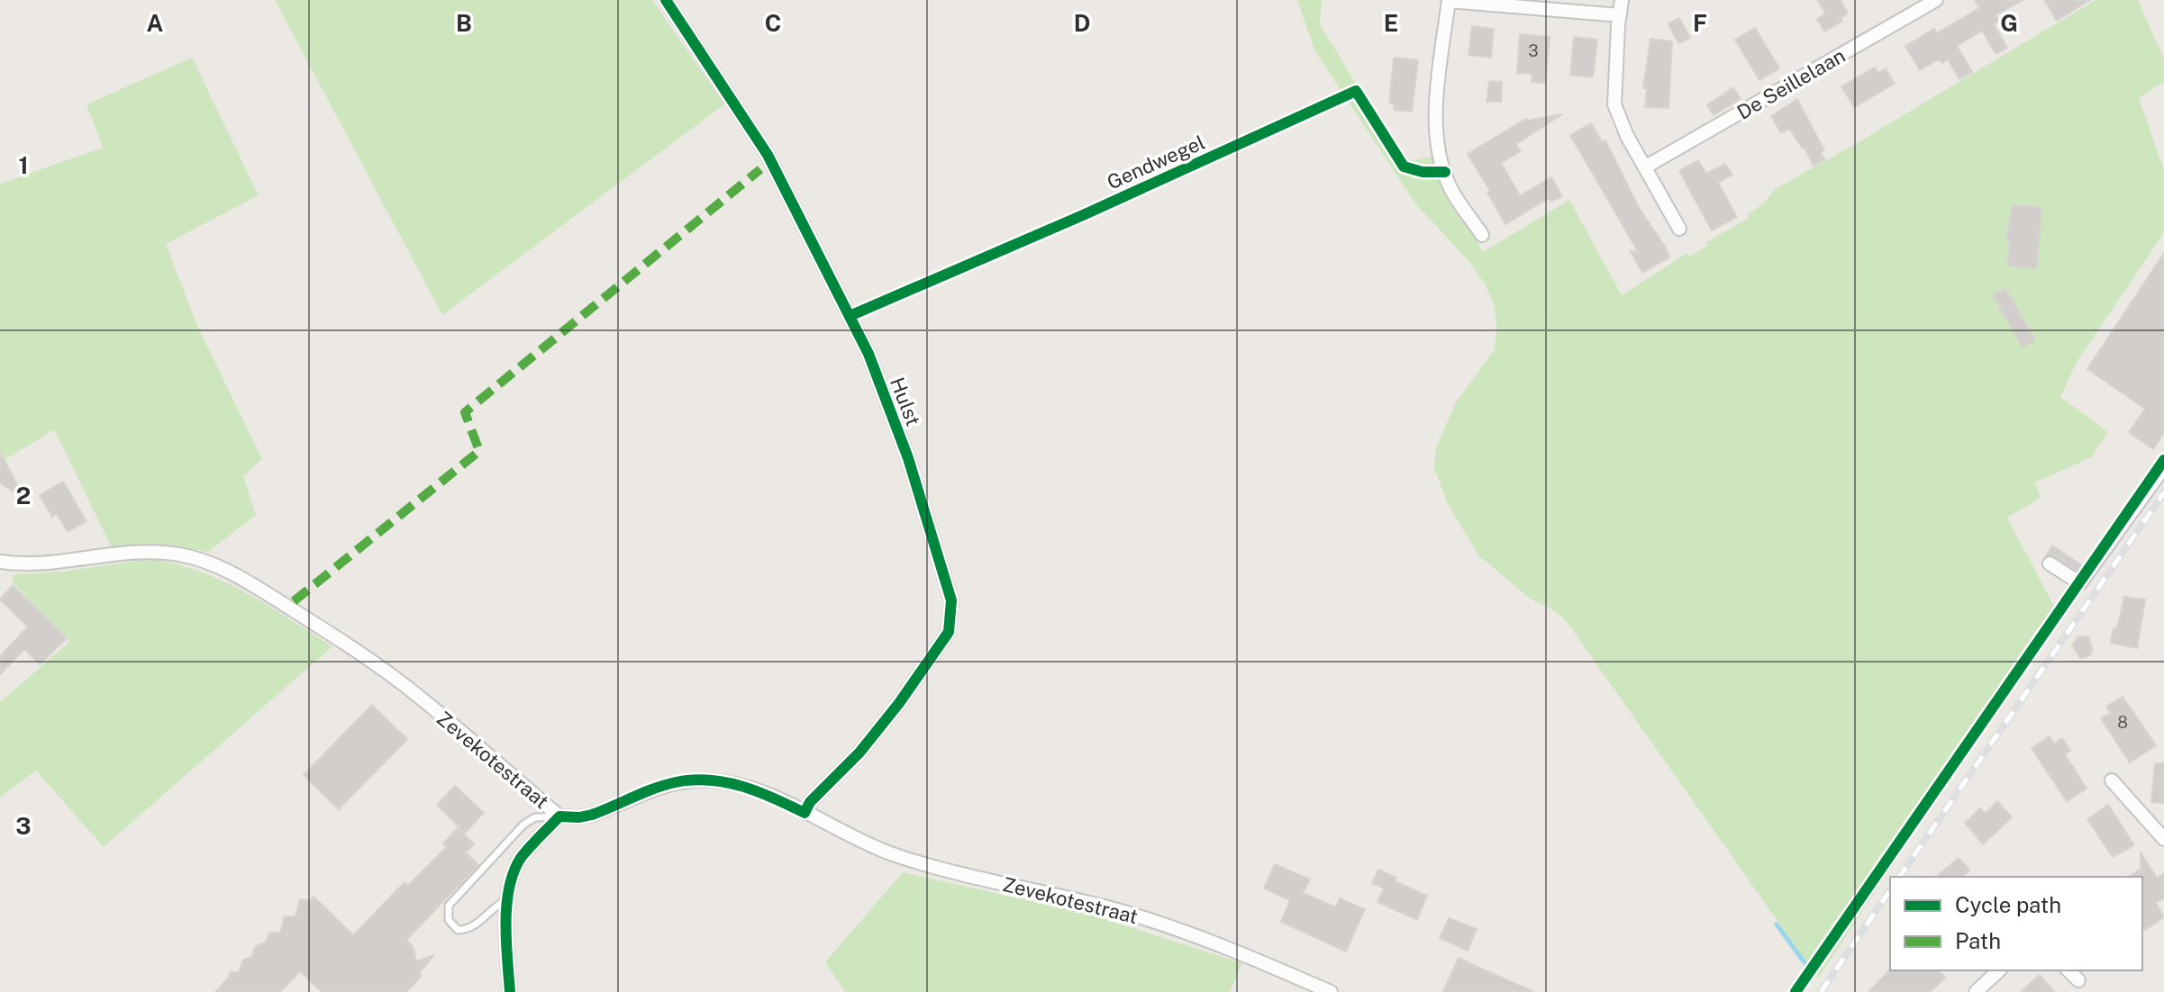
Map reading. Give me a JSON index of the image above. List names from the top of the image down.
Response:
{
  "streets": {
    "street": ["De Seillelaan", "Hulst", "Zevekotestraat"],
    "cycle path": ["Gendwegel"]
  },
  "crossings": [
    ["Hulst", "Zevekotestraat"]
  ],
  "house_numbers": ["3", "8"],
  "legend": ["Cycle path", "Path"],
  "grid": {
    "columns": [
      "A",
      "B",
      "C",
      "D",
      "E",
      "F",
      "G"
    ],
    "rows": ["1", "2", "3"]
  }
}
